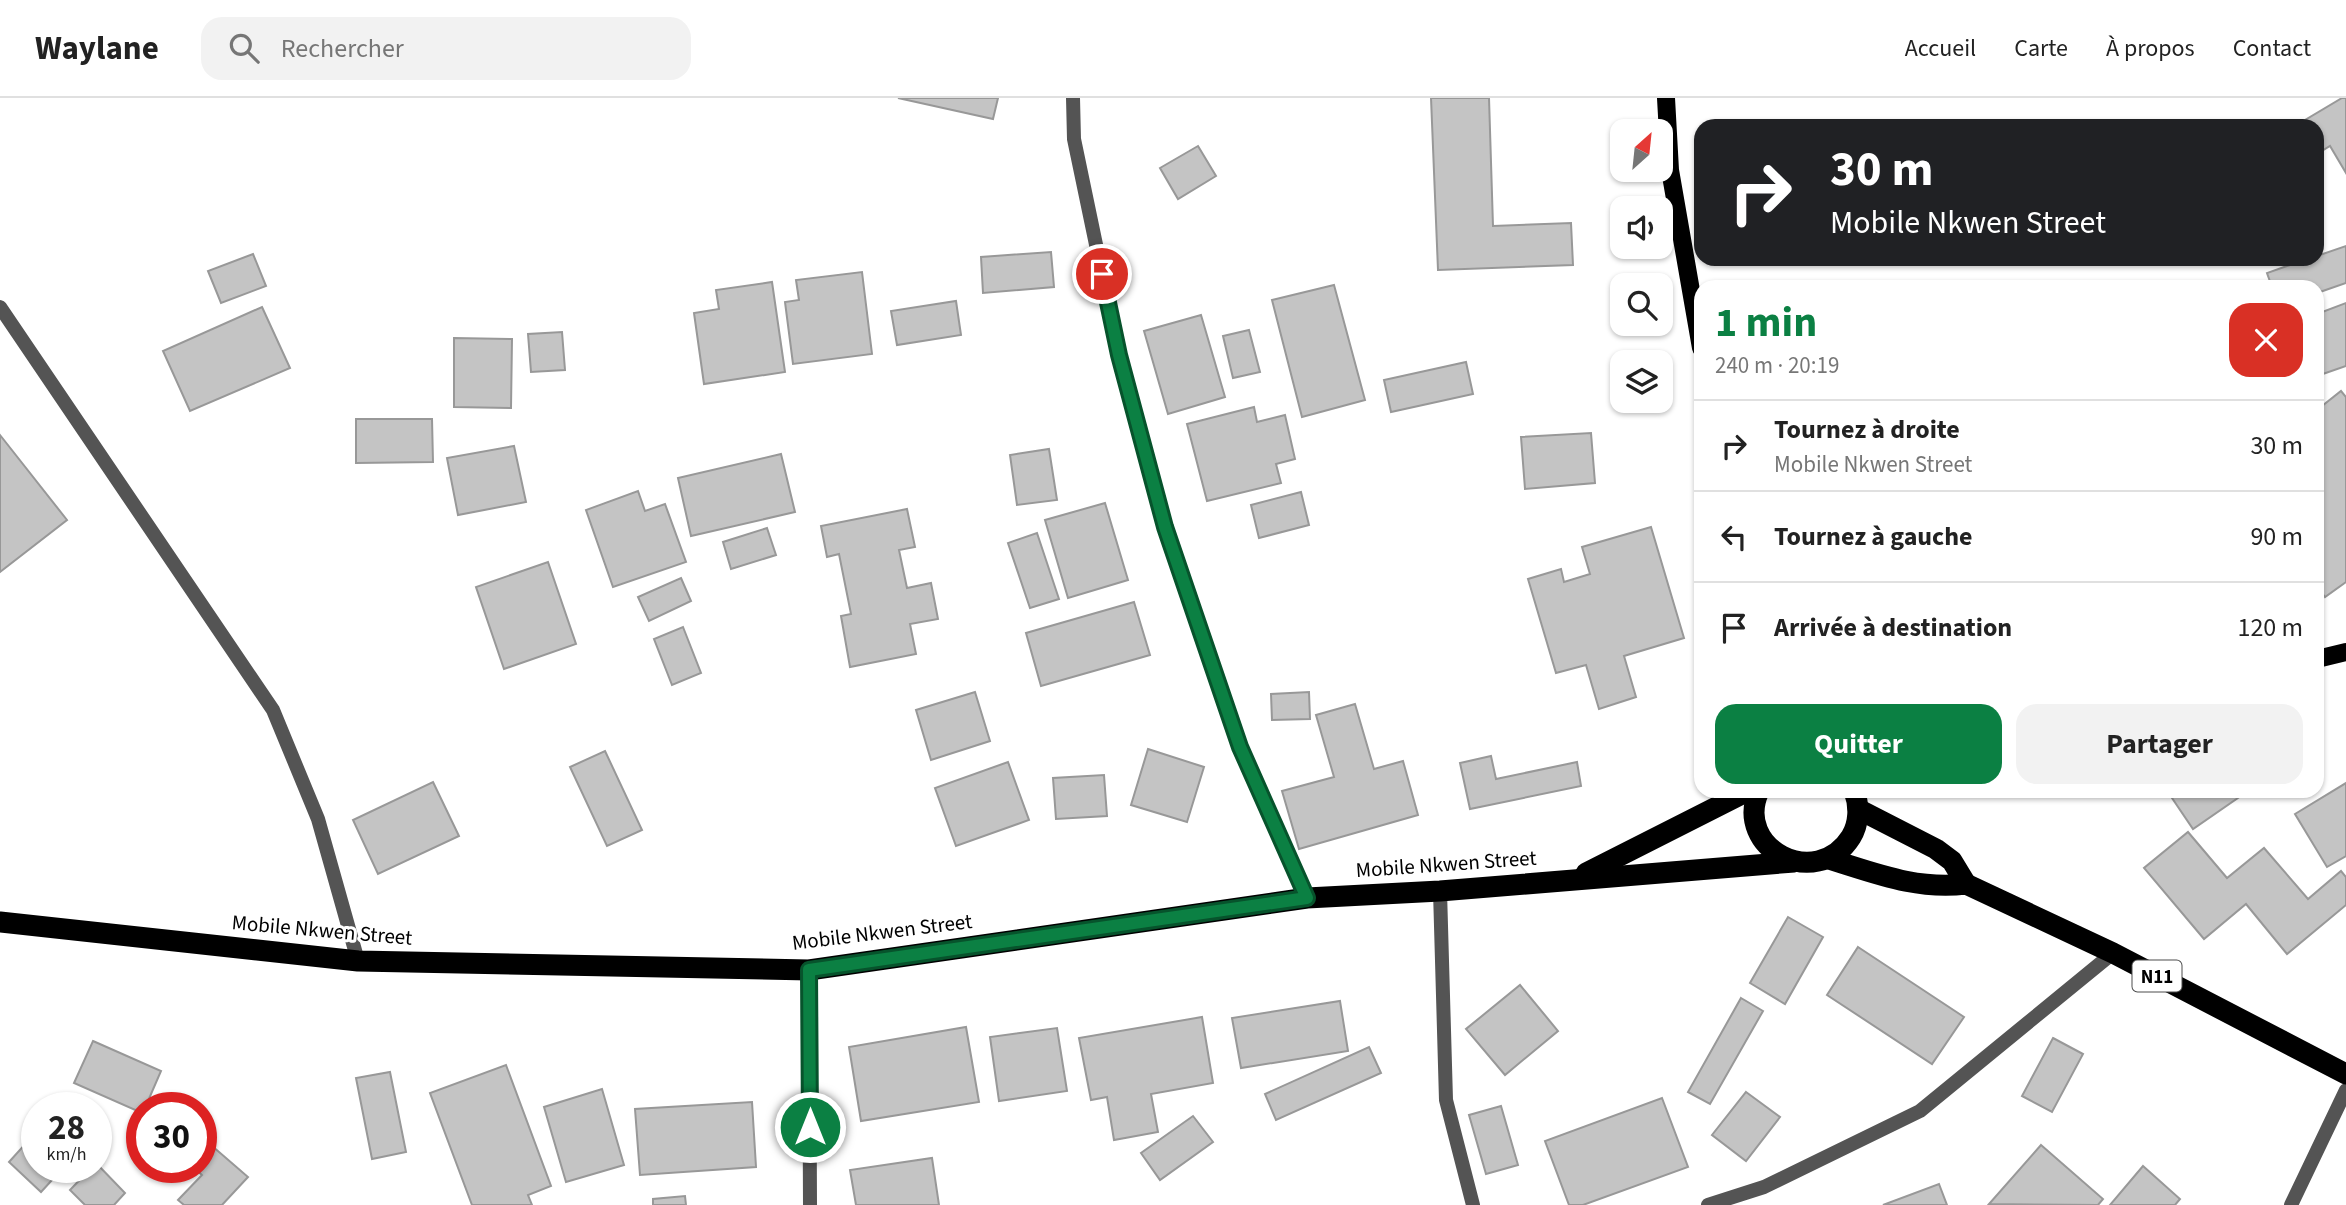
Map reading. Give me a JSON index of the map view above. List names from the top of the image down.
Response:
{
  "streets": {
    "highway": ["Mobile Nkwen Street", "N11"]
  },
  "north": "top right",
  "page": {
    "header": "Waylane",
    "search": "Rechercher",
    "nav": [
      "Accueil",
      "Carte",
      "À propos",
      "Contact"
    ],
    "turn": ["30 m", "Mobile Nkwen Street"],
    "heading": ["1 min", "240 m · 20:19"],
    "list": [
      {
        "name": "Tournez à droite",
        "note": "Mobile Nkwen Street",
        "value": "30 m"
      },
      {
        "name": "Tournez à gauche",
        "value": "90 m"
      },
      {
        "name": "Arrivée à destination",
        "value": "120 m"
      }
    ],
    "buttons": ["Quitter", "Partager"],
    "speed": "28 km/h",
    "limit": "30"
  }
}
